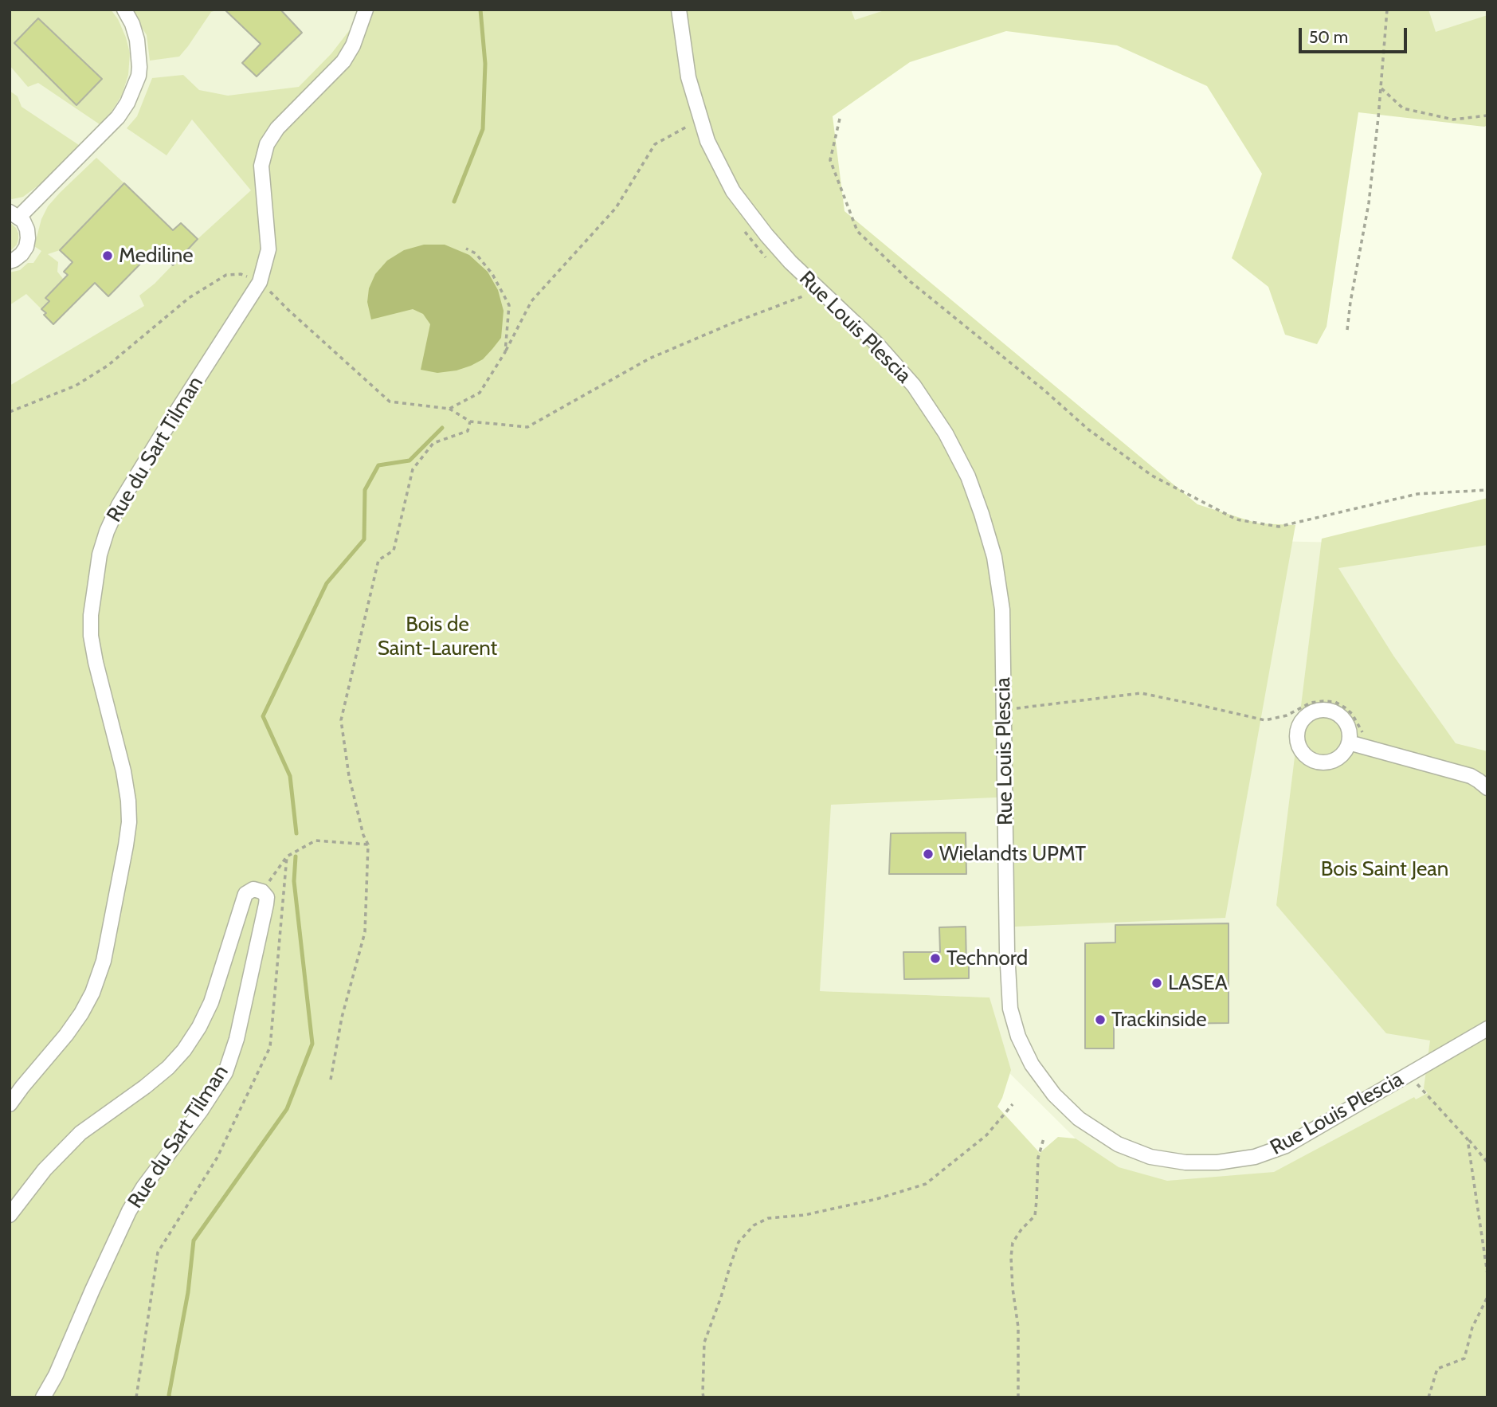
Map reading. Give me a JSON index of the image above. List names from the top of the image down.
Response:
{
  "streets": {
    "street": ["Rue Louis Plescia", "Rue du Sart Tilman"]
  },
  "parks": ["Bois de Saint-Laurent", "Bois Saint Jean"],
  "places": [
    "Mediline",
    "Wielandts UPMT",
    "Technord",
    "LASEA",
    "Trackinside"
  ],
  "scale_bar": "50 m"
}
